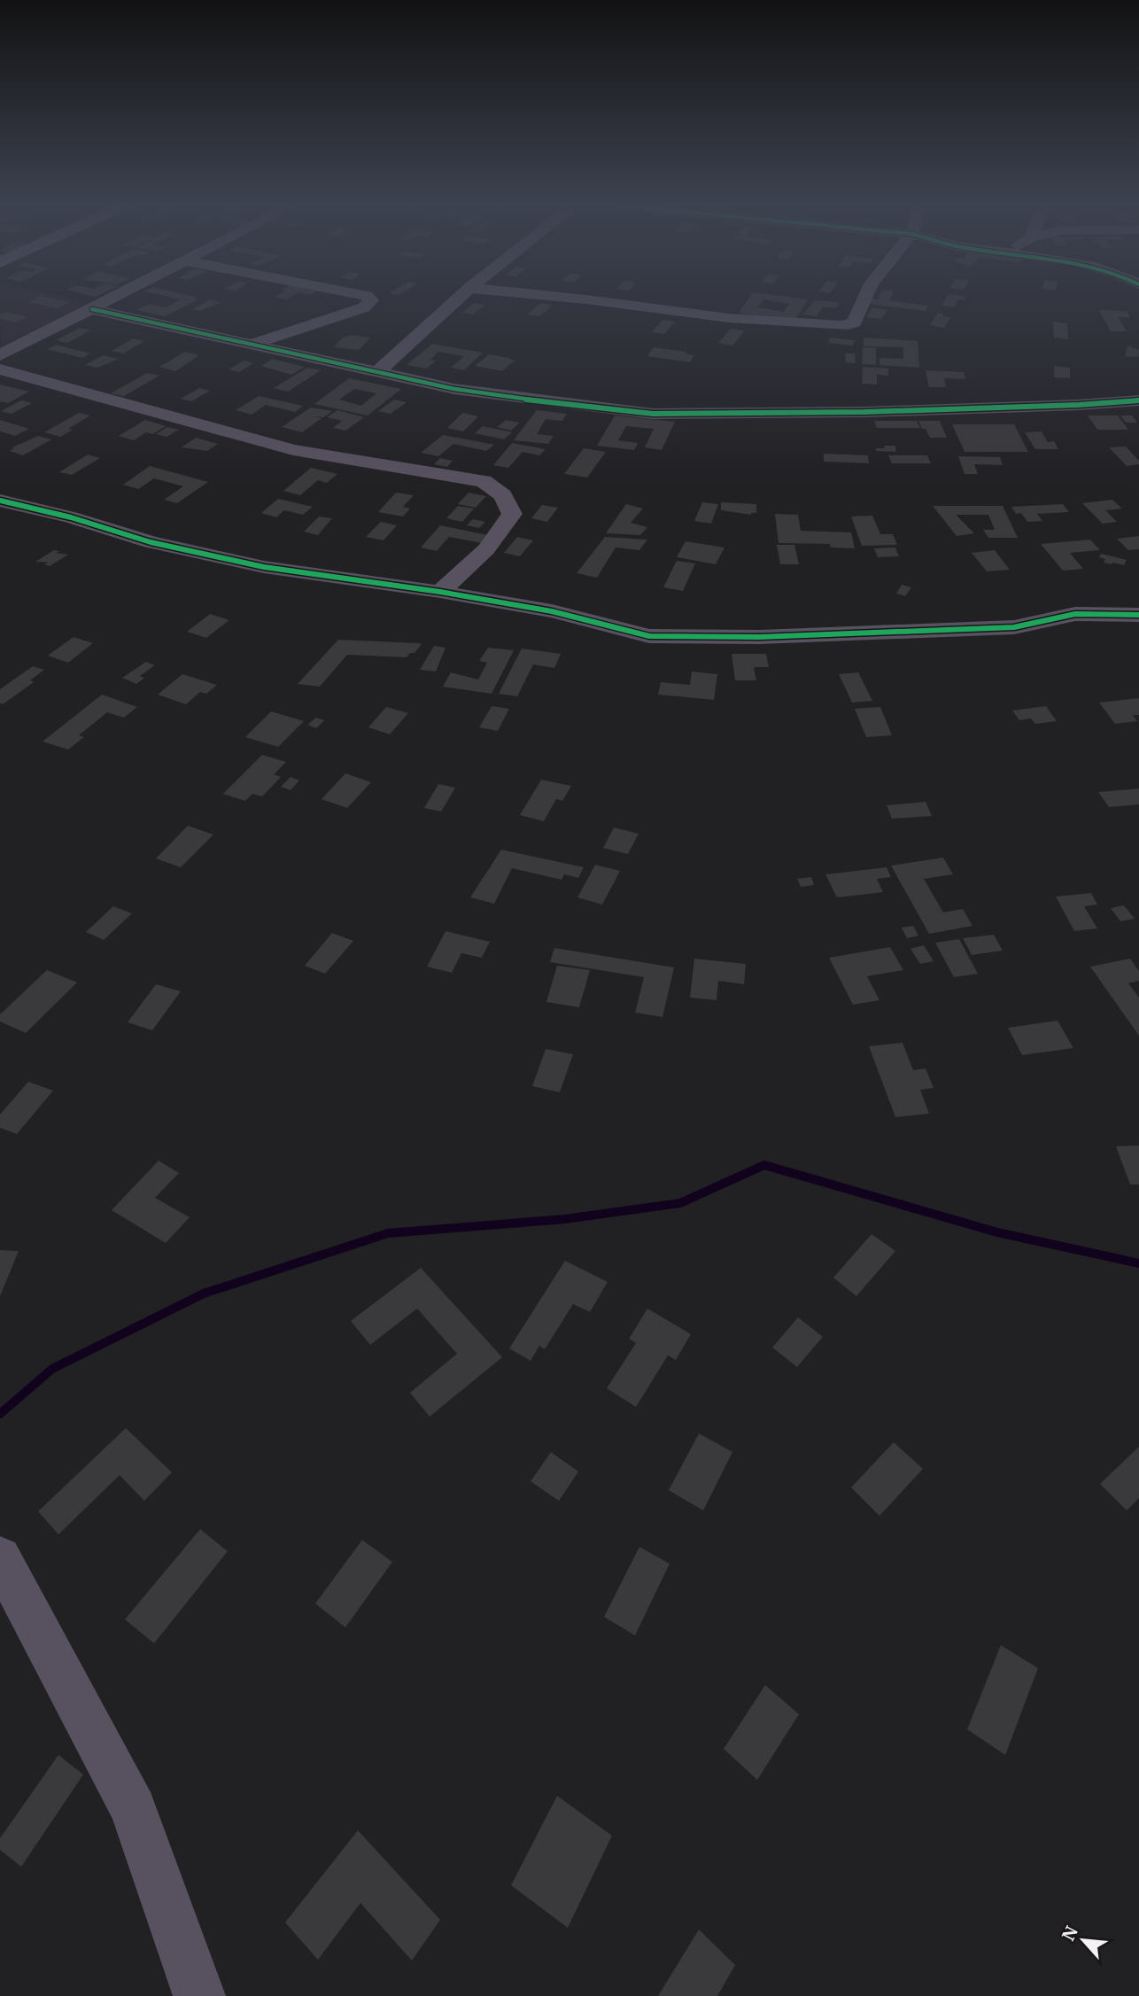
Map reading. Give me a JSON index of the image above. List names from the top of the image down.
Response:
{
  "north": "top left"
}
